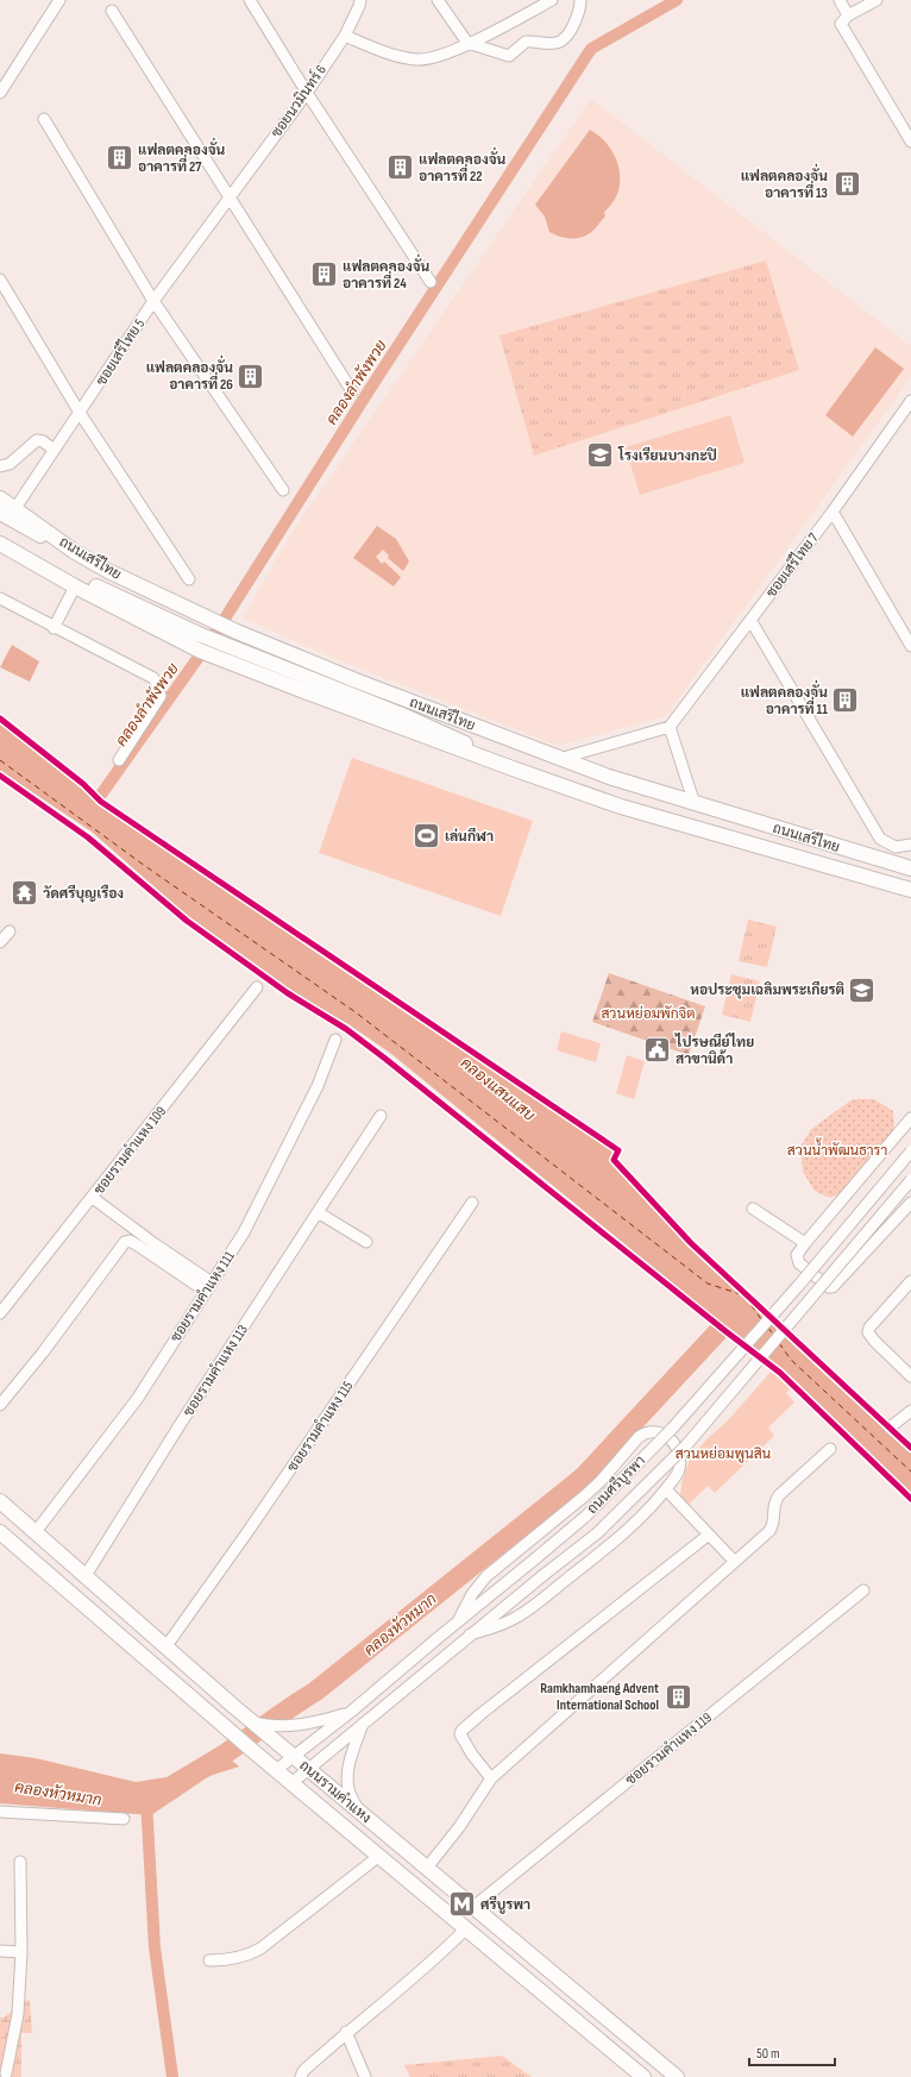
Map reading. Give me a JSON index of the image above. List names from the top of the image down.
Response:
{
  "streets": {
    "main road": ["ถนนเสรีไทย", "ถนนรามคำแหง"],
    "street": [
      "ซอยนวมินทร์ 6",
      "ซอยเสรีไทย 5",
      "ซอยเสรีไทย 7",
      "ซอยรามคำแหง 109",
      "ซอยรามคำแหง 111",
      "ซอยรามคำแหง 113",
      "ซอยรามคำแหง 115",
      "ถนนศรีบูรพา",
      "ซอยรามคำแหง 119"
    ]
  },
  "crossings": [
    ["ซอยนวมินทร์ 6", "ซอยเสรีไทย 5"],
    ["ซอยเสรีไทย 5", "ถนนเสรีไทย"],
    ["ซอยรามคำแหง 111", "ถนนรามคำแหง"],
    ["ซอยรามคำแหง 113", "ถนนรามคำแหง"],
    ["ซอยรามคำแหง 115", "ถนนรามคำแหง"],
    ["ถนนศรีบูรพา", "ถนนรามคำแหง"],
    ["ซอยรามคำแหง 119", "ถนนรามคำแหง"]
  ],
  "water": ["คลองลำพังพวย", "คลองแสนแสบ", "คลองหัวหมาก"],
  "parks": ["สวนหย่อมพักจิต", "สวนน้ำพัฒนธารา", "สวนหย่อมพูนสิน"],
  "places": {
    "building": [
      "แฟลตคลองจั่น อาคารที่ 27",
      "แฟลตคลองจั่น อาคารที่ 22",
      "แฟลตคลองจั่น อาคารที่ 13",
      "แฟลตคลองจั่น อาคารที่ 24",
      "แฟลตคลองจั่น อาคารที่ 26",
      "แฟลตคลองจั่น อาคารที่ 11",
      "Ramkhamhaeng Advent International School"
    ],
    "school or university": ["โรงเรียนบางกะปิ", "หอประชุมเฉลิมพระเกียรติ"],
    "sports": ["เล่นกีฬา"],
    "temple": ["วัดศรีบุญเรือง"],
    "public building": ["ไปรษณีย์ไทย สาขานิด้า"],
    "metro station": ["ศรีบูรพา"]
  },
  "scale_bar": "50 m"
}
